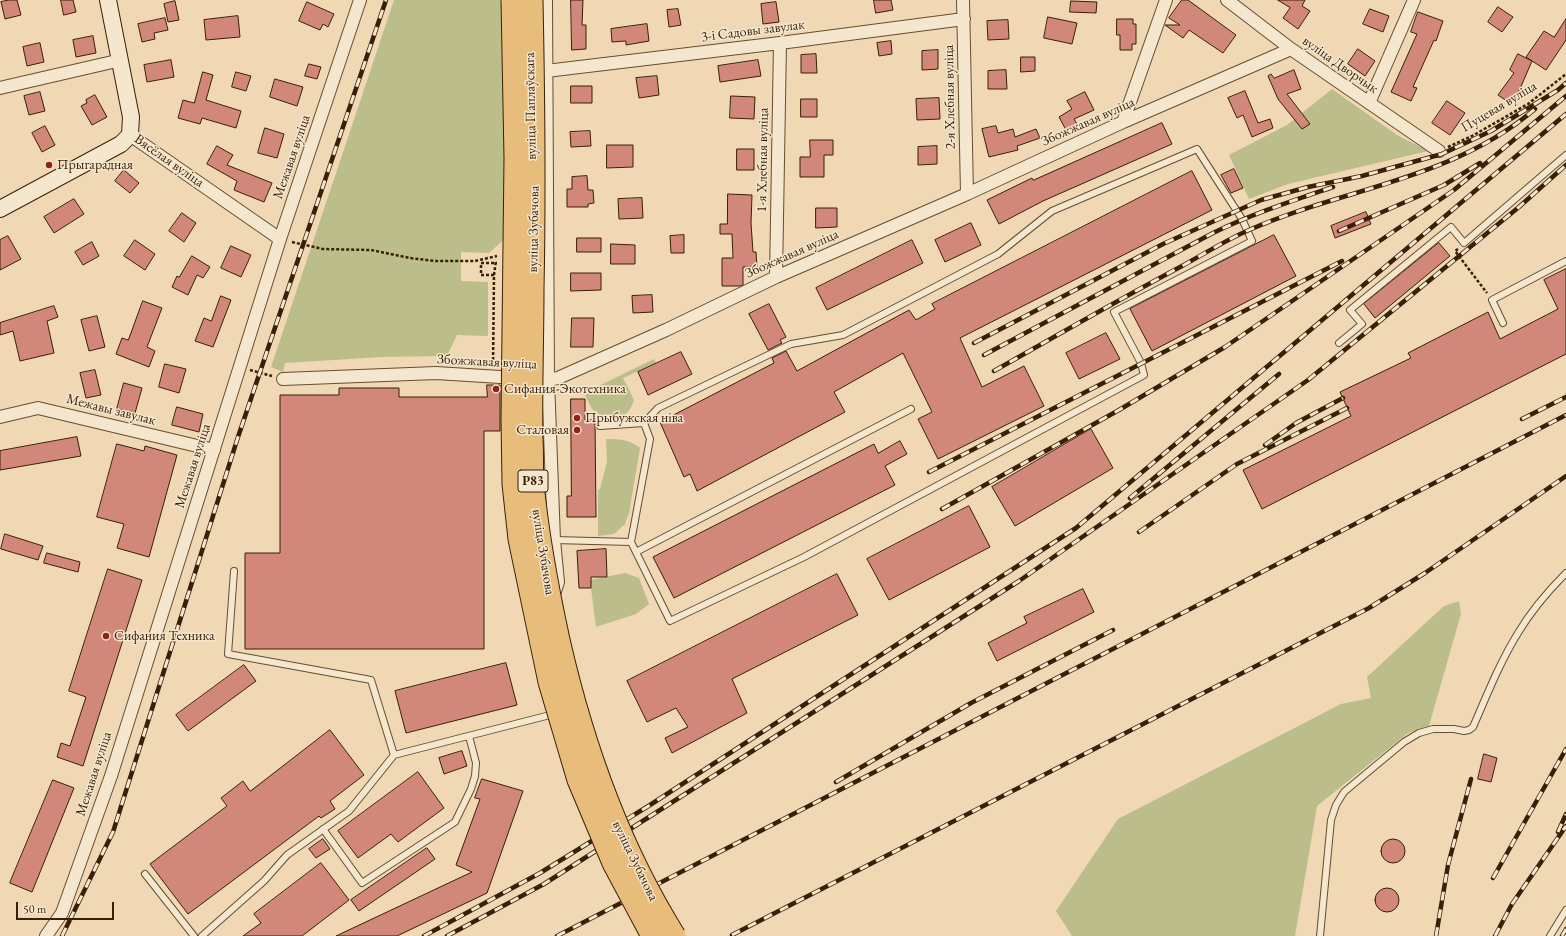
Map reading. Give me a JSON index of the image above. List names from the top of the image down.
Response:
{
  "streets": {
    "highway": ["вуліца Зубачова", "Р83"],
    "street": [
      "3-і Садовы завулак",
      "вуліца Дворчык",
      "2-я Хлебная вуліца",
      "вуліца Паплаўскага",
      "Збожжавая вуліца",
      "Межавая вуліца",
      "1-я Хлебная вуліца",
      "Вясёлая вуліца",
      "Межавы завулак"
    ],
    "path": ["Пуцевая вуліца"]
  },
  "crossings": [
    ["3-і Садовы завулак", "2-я Хлебная вуліца"],
    ["3-і Садовы завулак", "вуліца Паплаўскага"],
    ["3-і Садовы завулак", "1-я Хлебная вуліца"],
    ["вуліца Дворчык", "Пуцевая вуліца"],
    ["вуліца Дворчык", "Збожжавая вуліца"],
    ["2-я Хлебная вуліца", "Збожжавая вуліца"],
    ["вуліца Паплаўскага", "Збожжавая вуліца"],
    ["Збожжавая вуліца", "1-я Хлебная вуліца"],
    ["Межавая вуліца", "Вясёлая вуліца"],
    ["Межавая вуліца", "Межавы завулак"]
  ],
  "places": [
    "Прыгарадная",
    "Сифания-Экотехника",
    "Прыбужская ніва",
    "Сталовая",
    "Сифания Техника"
  ],
  "scale_bar": "50 m"
}
